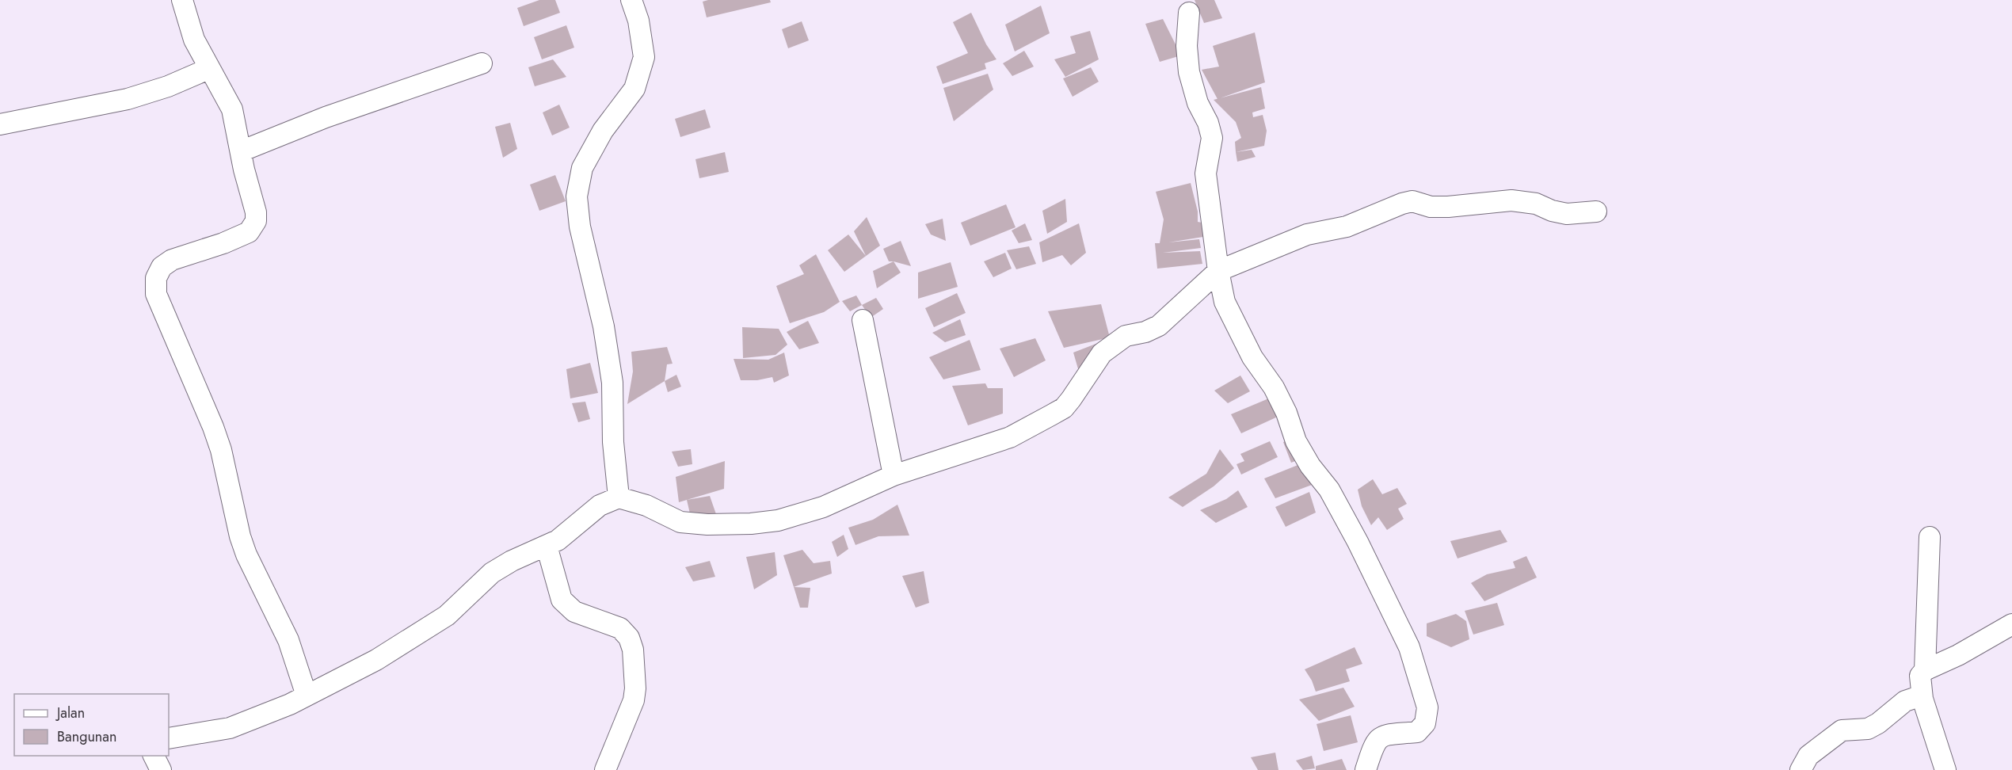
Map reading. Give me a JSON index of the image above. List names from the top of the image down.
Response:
{
  "legend": ["Jalan", "Bangunan"]
}
